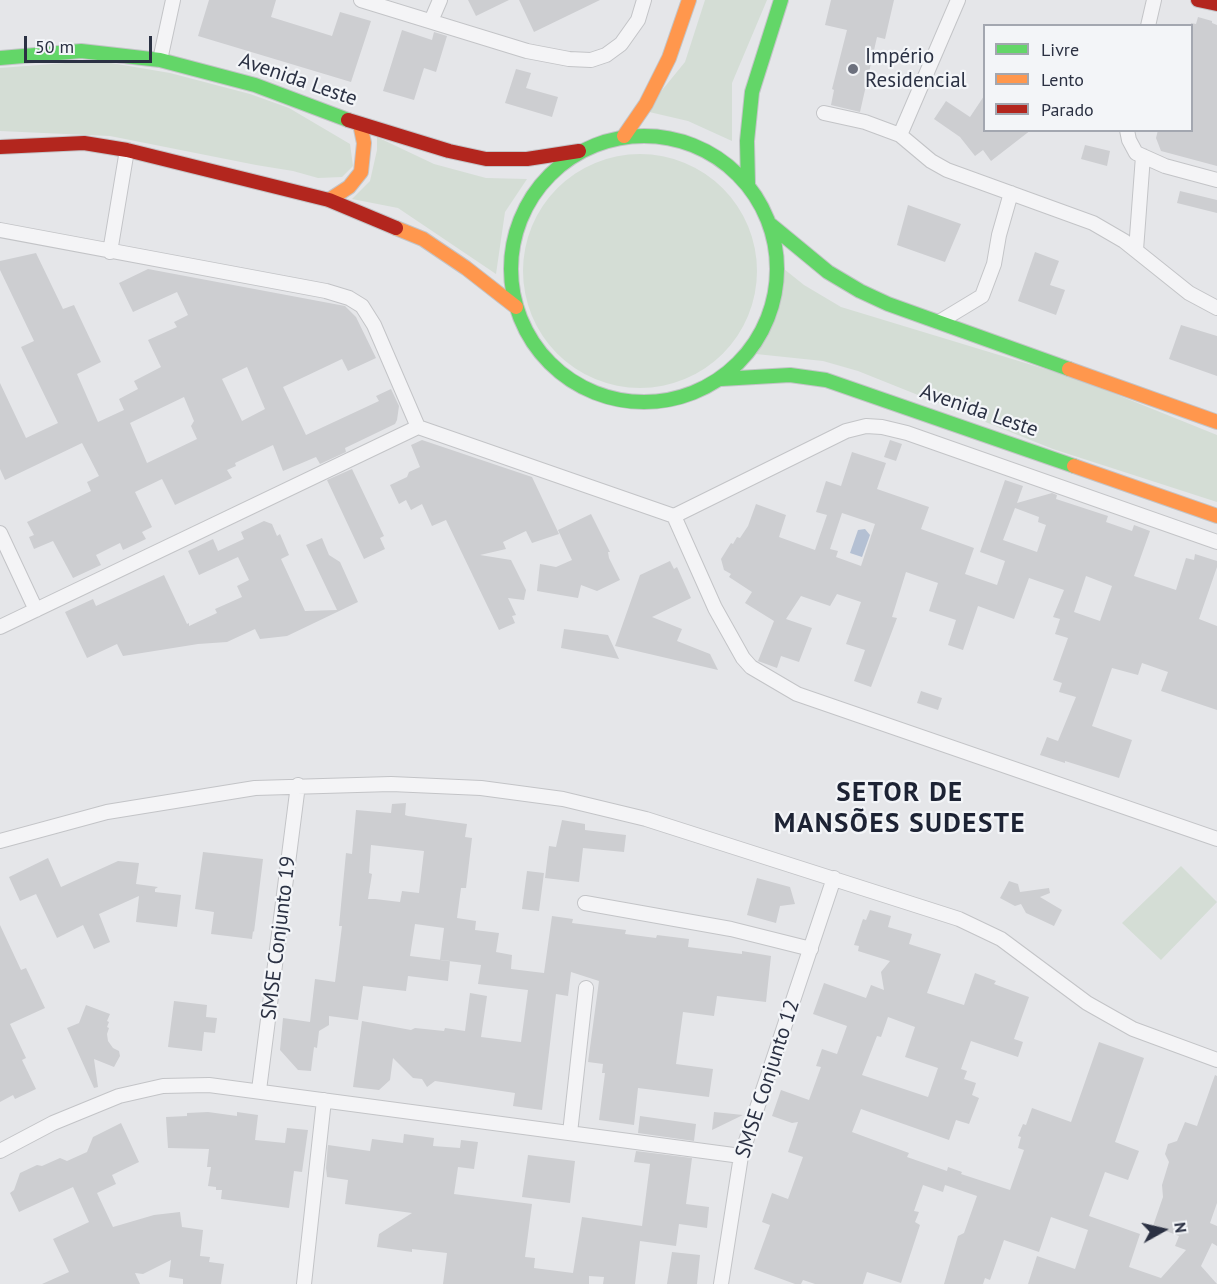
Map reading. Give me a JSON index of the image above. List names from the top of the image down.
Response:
{
  "streets": {
    "main road": ["Avenida Leste"],
    "street": ["SMSE Conjunto 19", "SMSE Conjunto 12"]
  },
  "districts": ["SETOR DE MANSÕES SUDESTE"],
  "places": ["Império Residencial"],
  "legend": ["Livre", "Lento", "Parado"],
  "scale_bar": "50 m",
  "north": "right"
}
